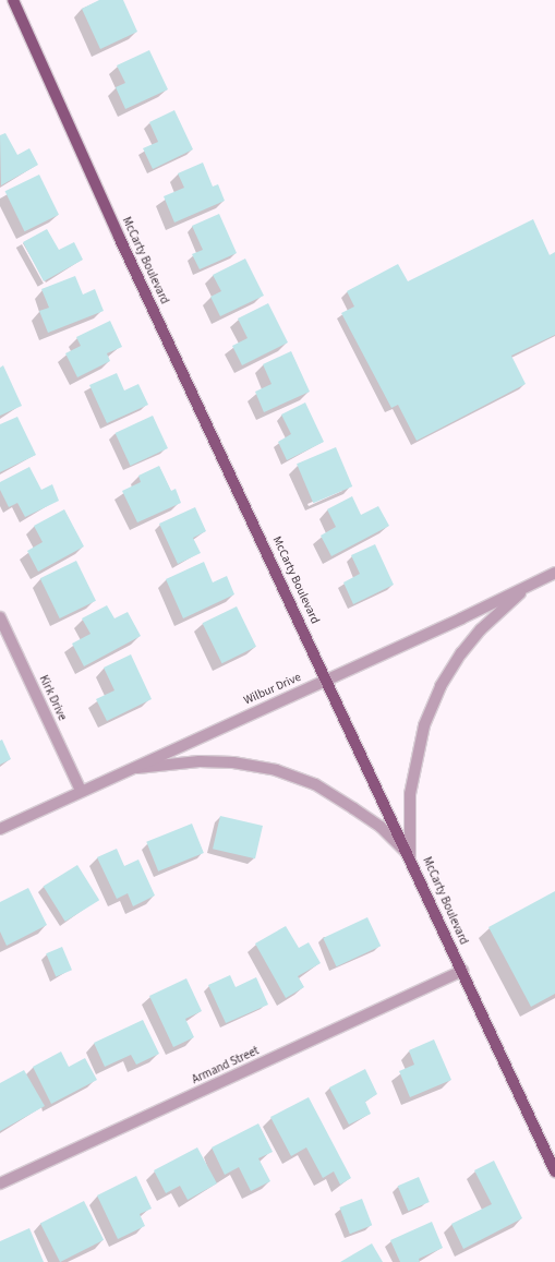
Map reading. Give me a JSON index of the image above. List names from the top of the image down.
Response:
{
  "streets": {
    "main road": ["McCarty Boulevard"],
    "street": ["Wilbur Drive", "Kirk Drive", "Armand Street"]
  },
  "crossings": [
    ["McCarty Boulevard", "Wilbur Drive"],
    ["McCarty Boulevard", "Armand Street"],
    ["Wilbur Drive", "Kirk Drive"]
  ]
}
